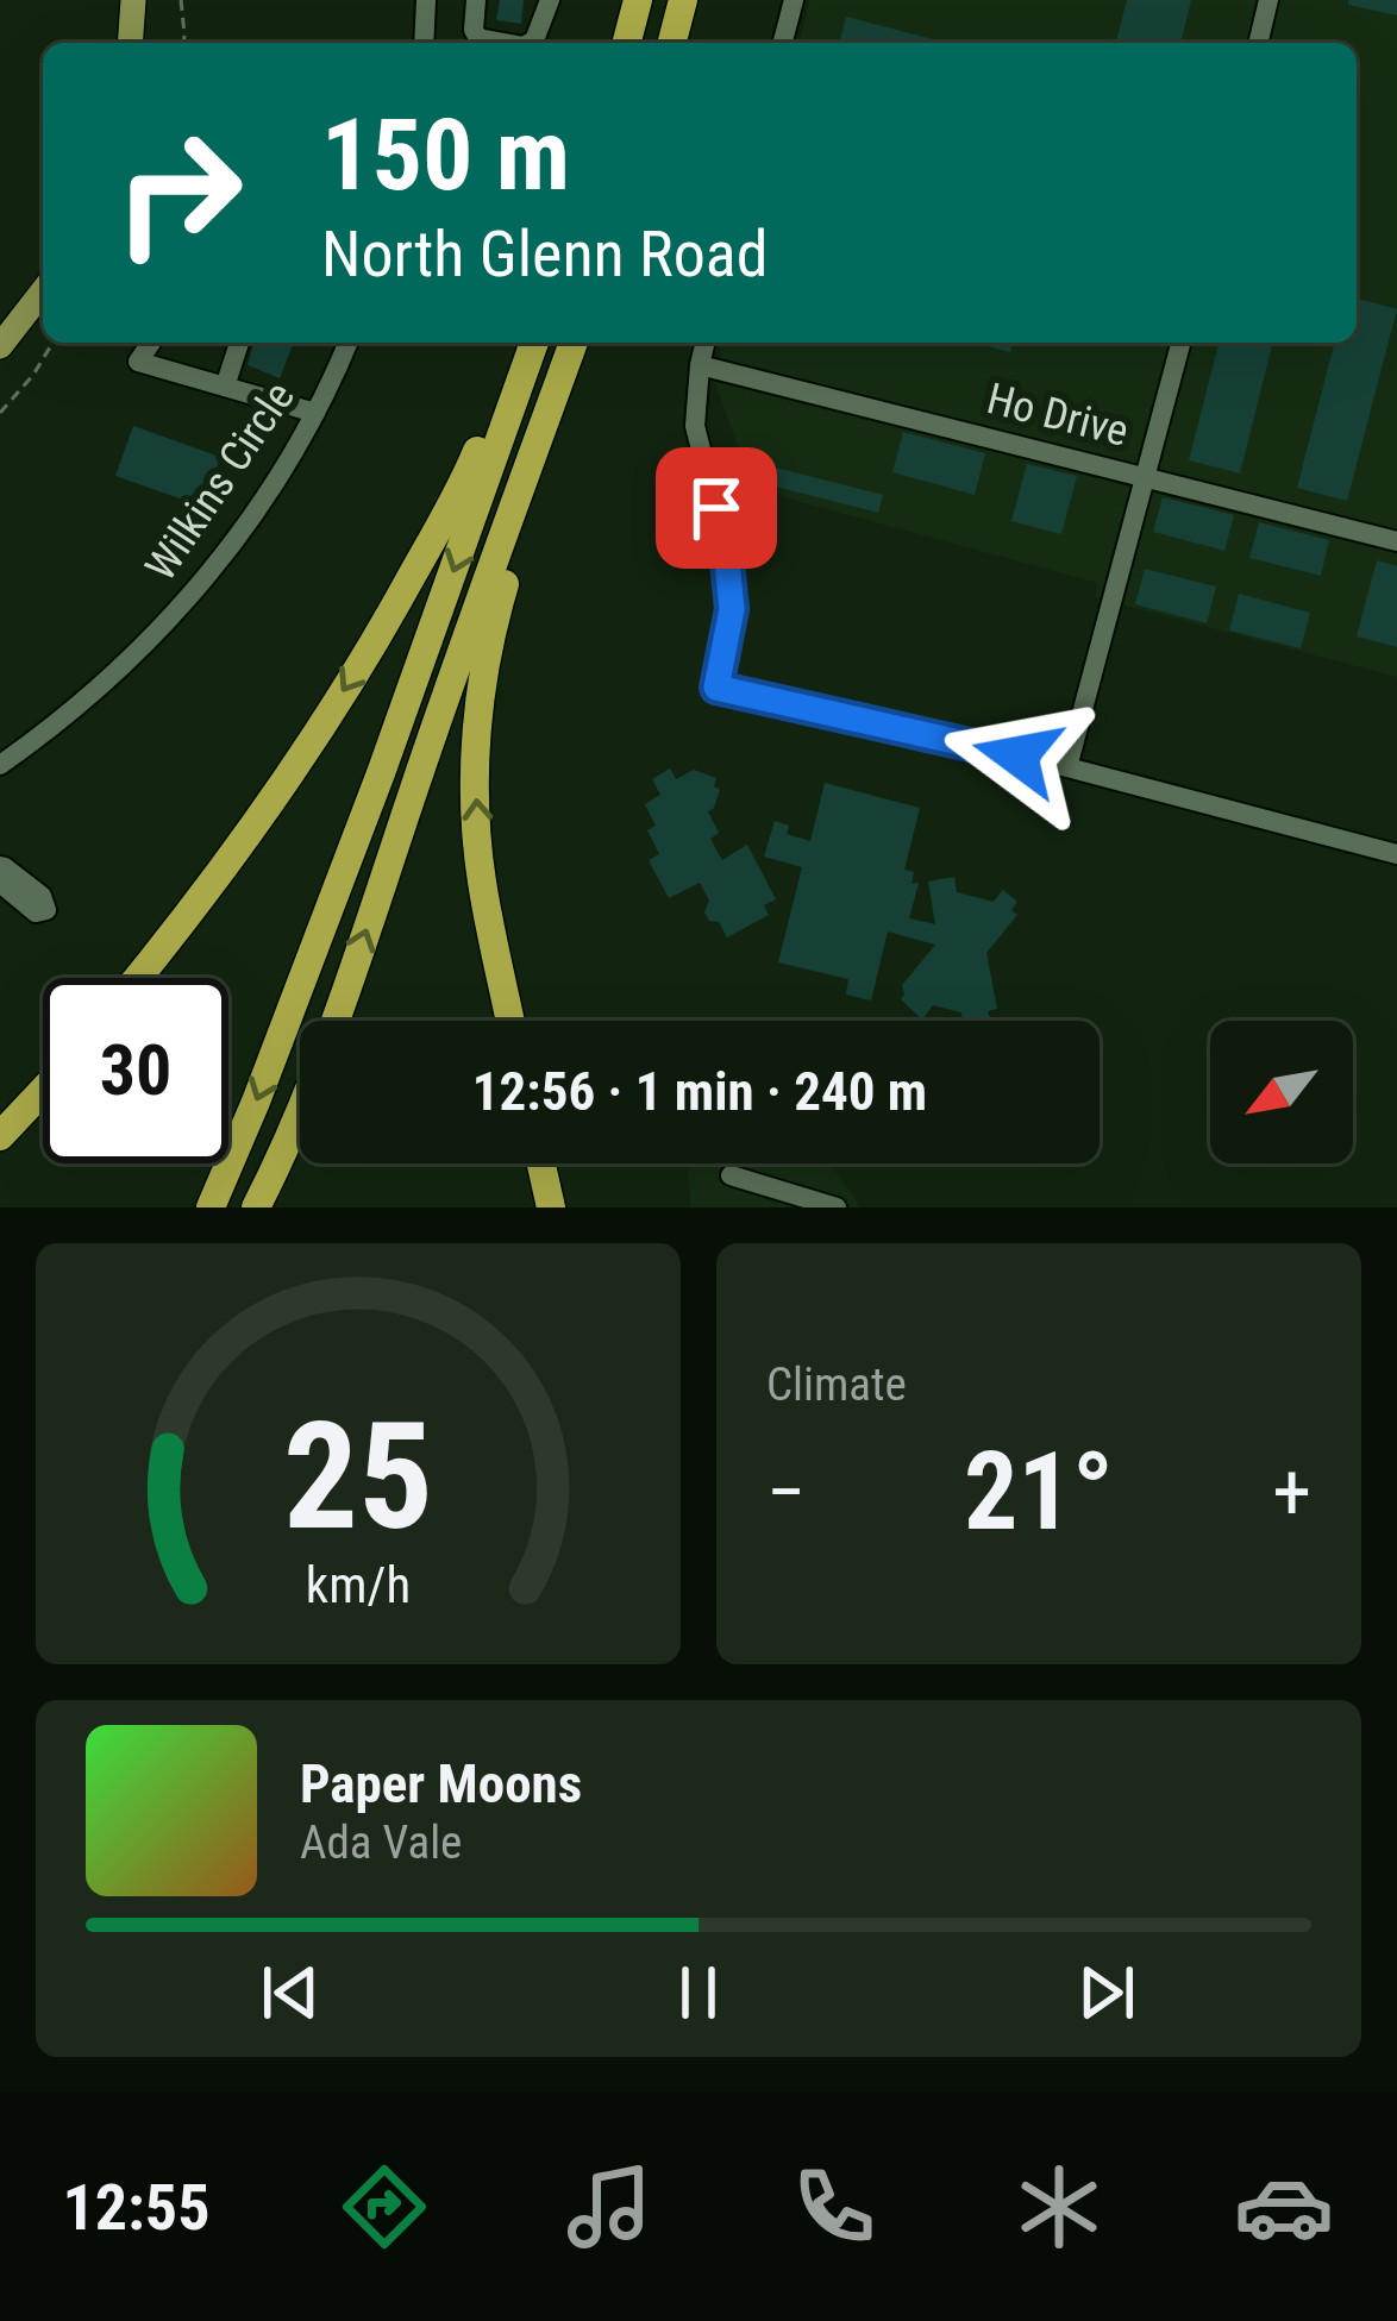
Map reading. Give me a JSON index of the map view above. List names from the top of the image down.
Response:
{
  "streets": {
    "street": ["Ho Drive", "Wilkins Circle"]
  },
  "north": "bottom left",
  "page": {
    "turn": ["150 m", "North Glenn Road"],
    "limit": "30",
    "trip": "12:56 · 1 min · 240 m",
    "tile": "Climate",
    "heat": ["−", "21°", "+"],
    "song": ["Paper Moons", "Ada Vale"],
    "tabs": "12:55",
    "gauge": ["25", "km/h"]
  }
}
